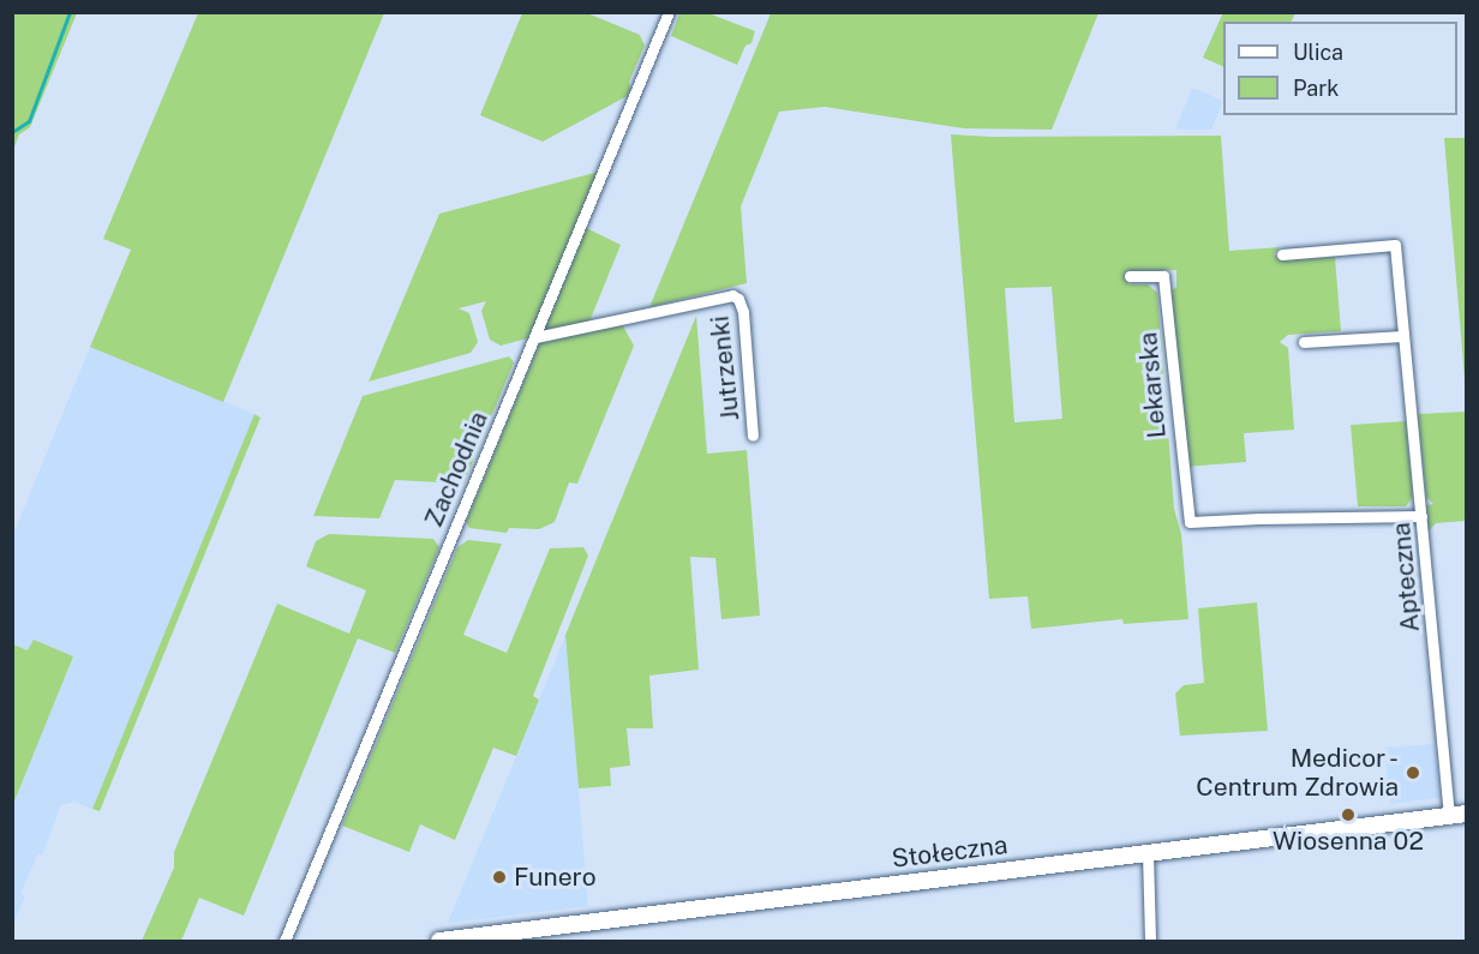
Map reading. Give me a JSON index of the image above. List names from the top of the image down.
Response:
{
  "streets": {
    "main road": ["Stołeczna"],
    "street": [
      "Jutrzenki",
      "Lekarska",
      "Zachodnia",
      "Apteczna"
    ]
  },
  "crossings": [
    ["Jutrzenki", "Zachodnia"],
    ["Lekarska", "Apteczna"],
    ["Apteczna", "Stołeczna"]
  ],
  "places": ["Medicor - Centrum Zdrowia", "Wiosenna 02", "Funero"],
  "legend": ["Ulica", "Park"]
}
